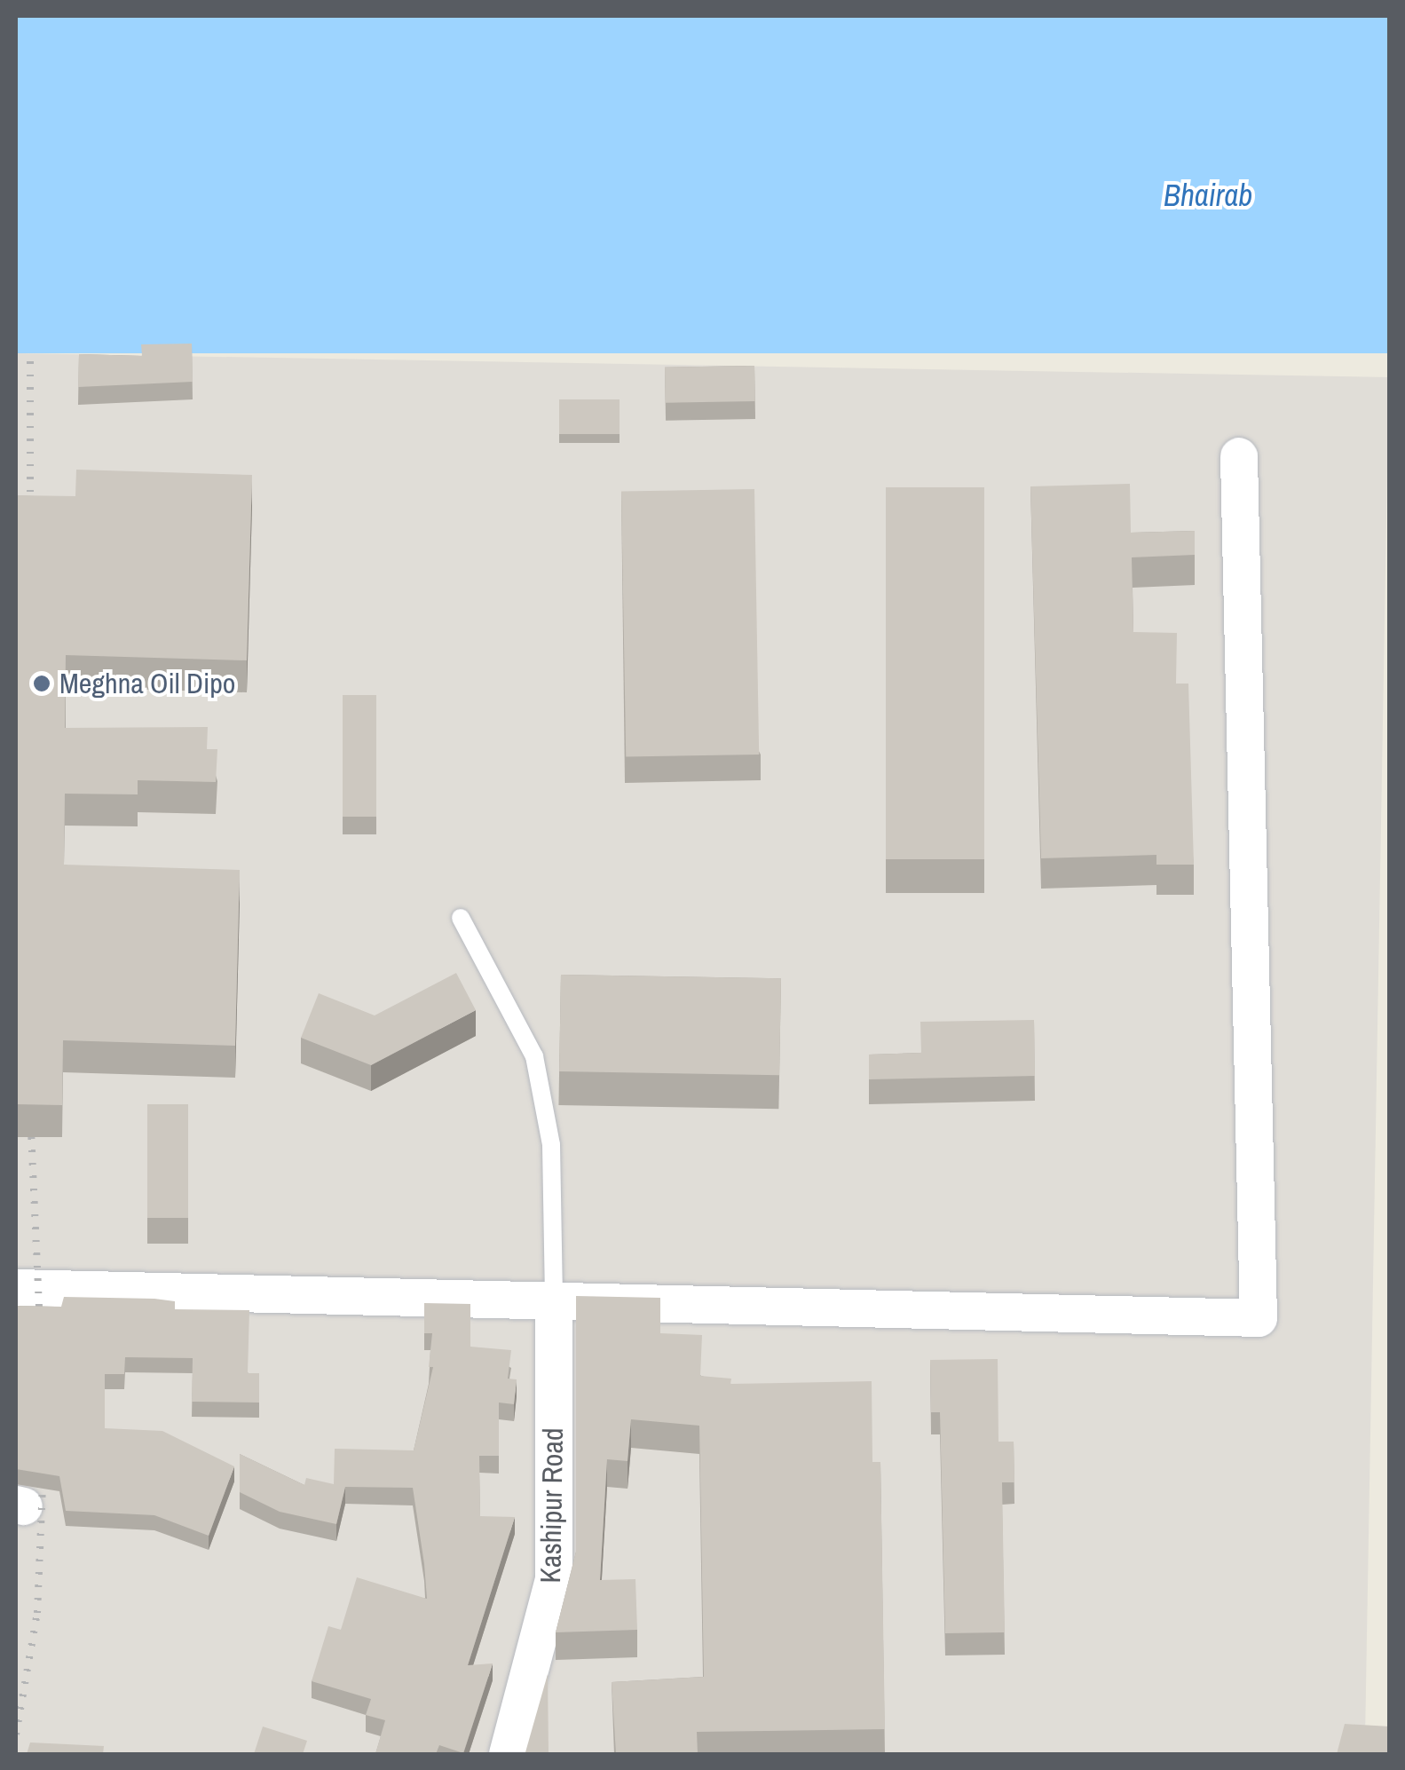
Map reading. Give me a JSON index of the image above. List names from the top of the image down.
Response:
{
  "streets": {
    "street": ["Kashipur Road"]
  },
  "water": ["Bhairab"],
  "places": ["Meghna Oil Dipo"]
}
